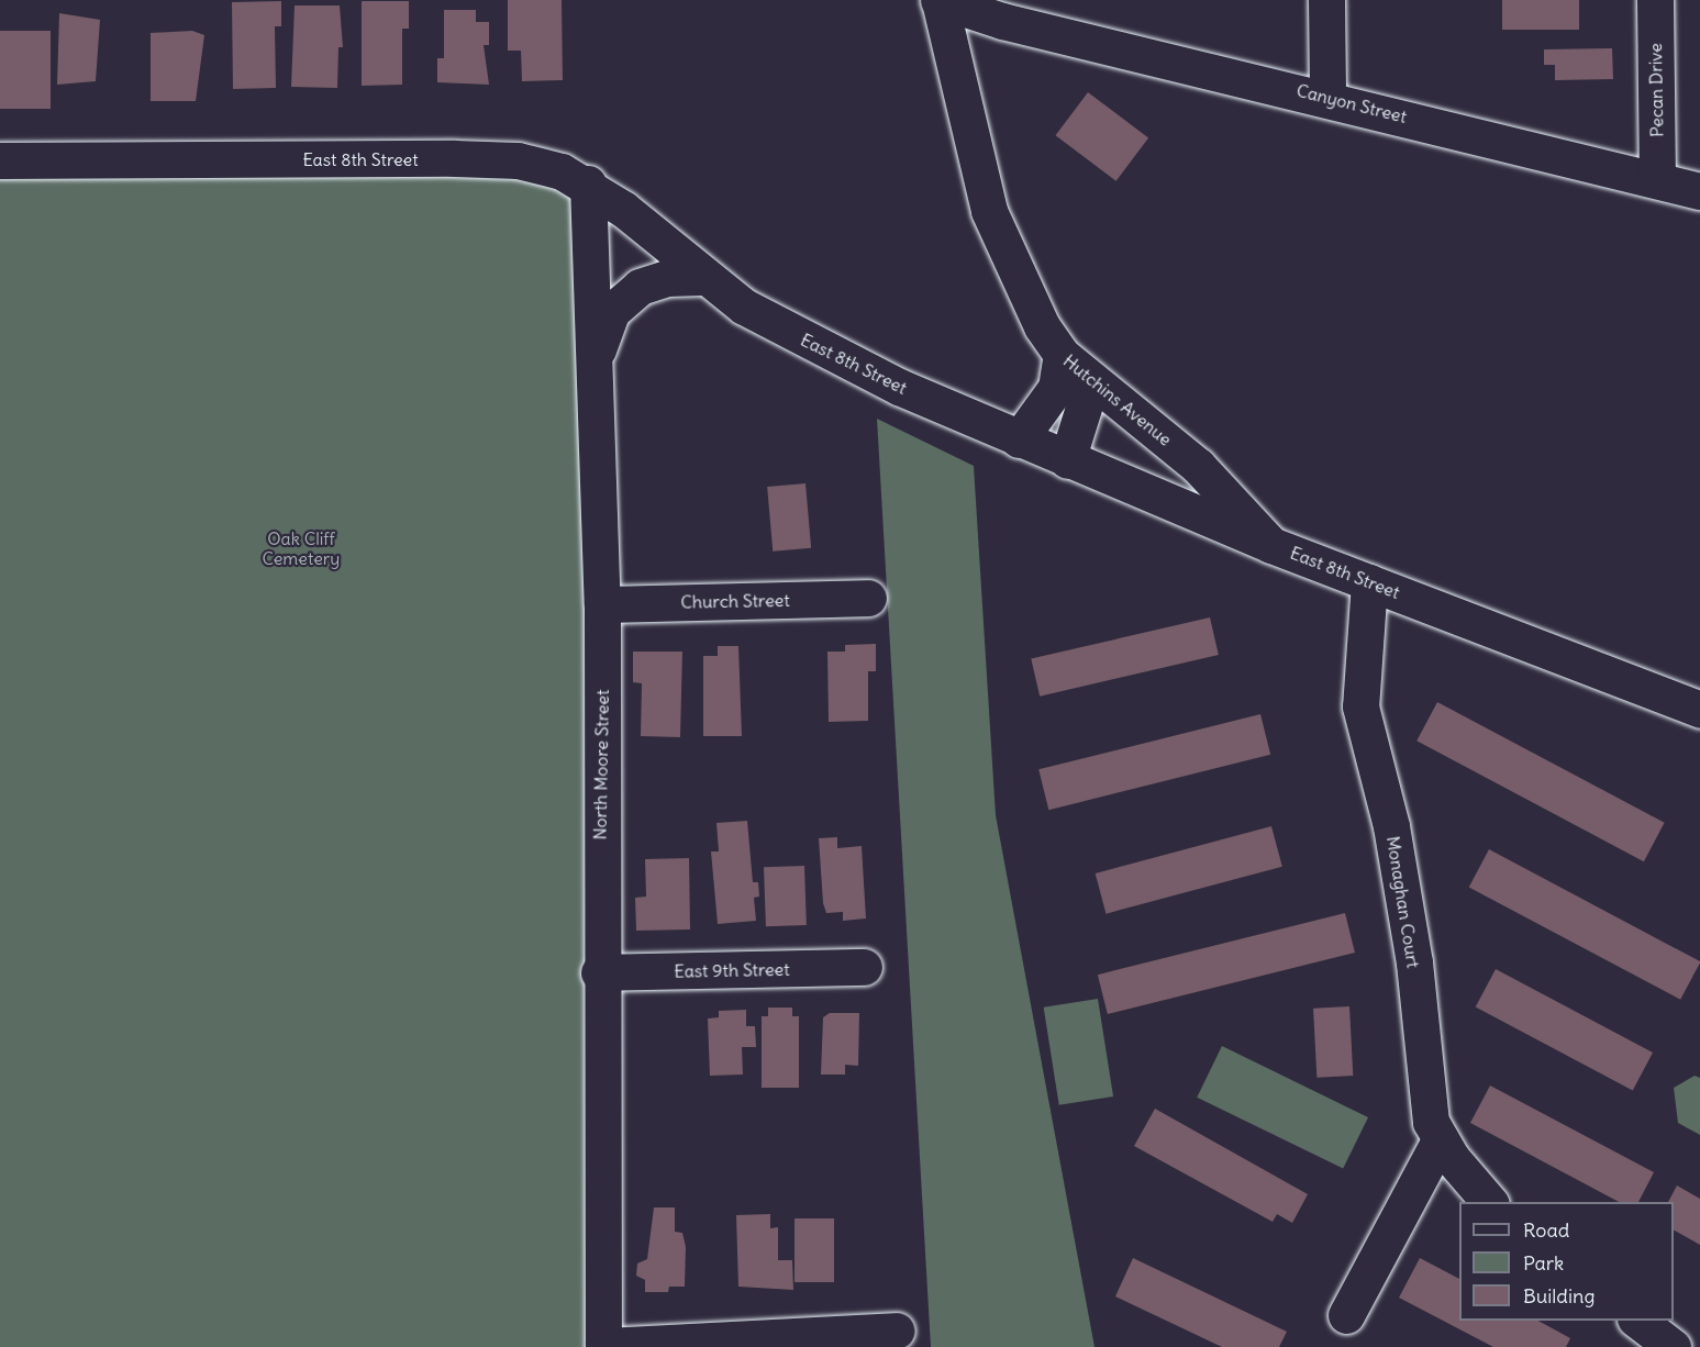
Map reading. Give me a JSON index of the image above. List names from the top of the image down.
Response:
{
  "streets": {
    "street": [
      "Pecan Drive",
      "Canyon Street",
      "East 8th Street",
      "Hutchins Avenue",
      "Church Street",
      "North Moore Street",
      "Monaghan Court",
      "East 9th Street"
    ]
  },
  "crossings": [
    ["Pecan Drive", "Canyon Street"],
    ["Canyon Street", "Hutchins Avenue"],
    ["East 8th Street", "Hutchins Avenue"],
    ["East 8th Street", "North Moore Street"],
    ["East 8th Street", "Monaghan Court"],
    ["Church Street", "North Moore Street"],
    ["North Moore Street", "East 9th Street"]
  ],
  "parks": ["Oak Cliff Cemetery"],
  "legend": ["Road", "Park", "Building"]
}
